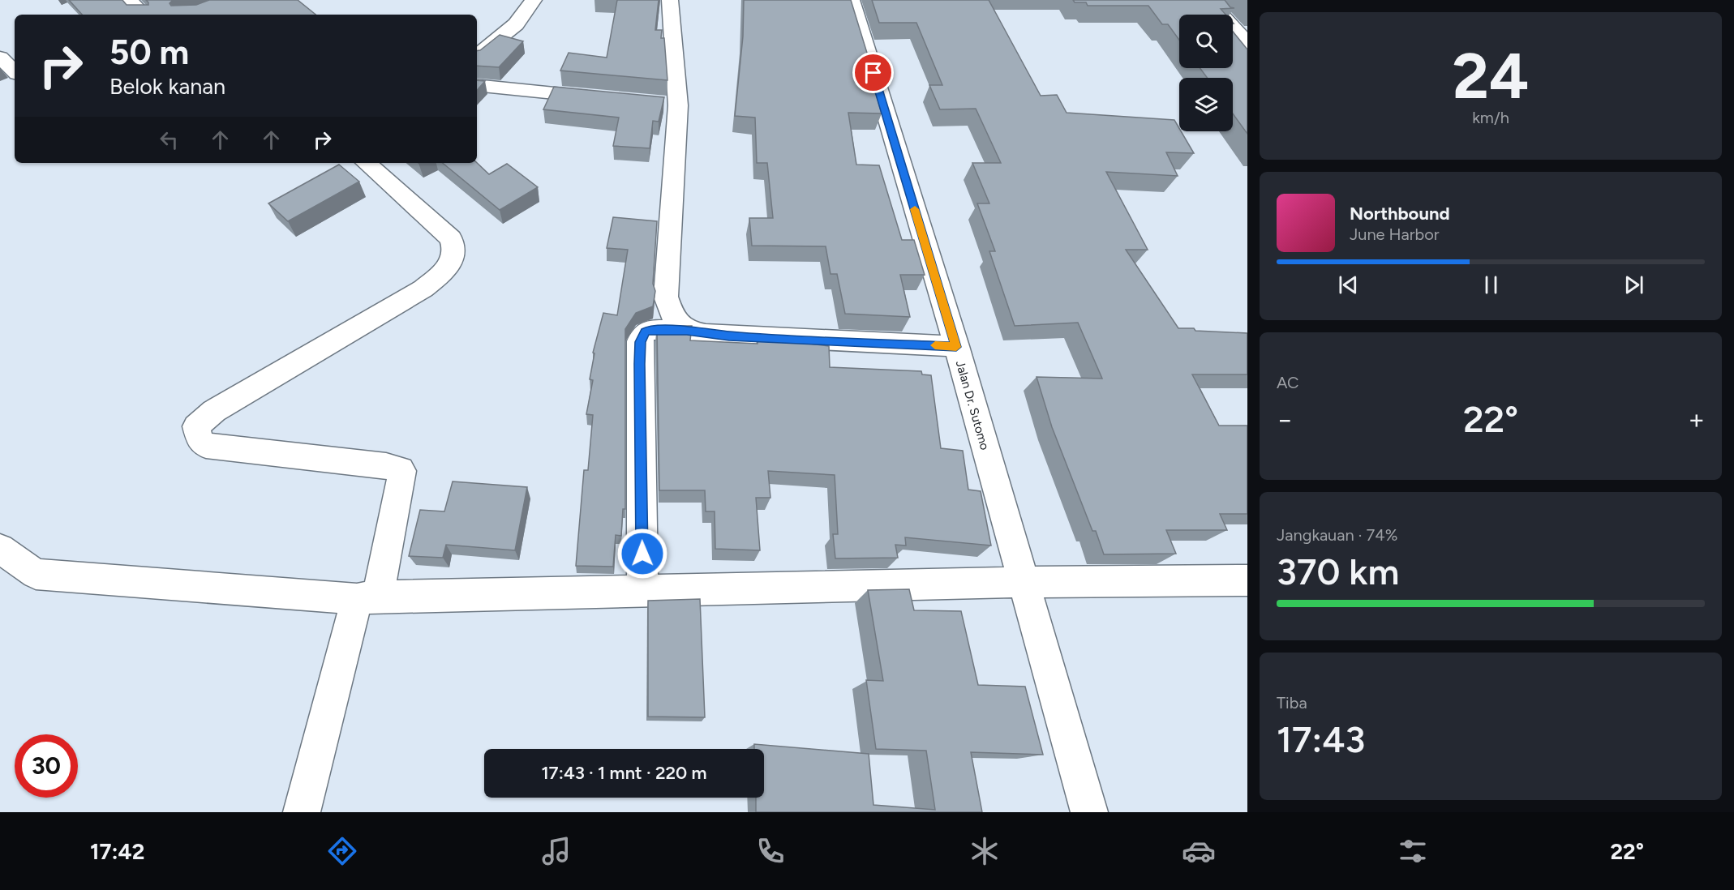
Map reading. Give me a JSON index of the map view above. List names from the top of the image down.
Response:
{
  "streets": {
    "street": ["Jalan Dr. Sutomo"]
  },
  "page": {
    "tile": [
      ["24", "km/h"],
      "AC",
      ["Jangkauan · 74%", "370 km"],
      ["Tiba", "17:43"]
    ],
    "turn": ["50 m", "Belok kanan"],
    "song": ["Northbound", "June Harbor"],
    "heat": ["−", "22°", "+"],
    "limit": "30",
    "trip": "17:43 · 1 mnt · 220 m",
    "tabs": ["17:42", "22°"]
  }
}
